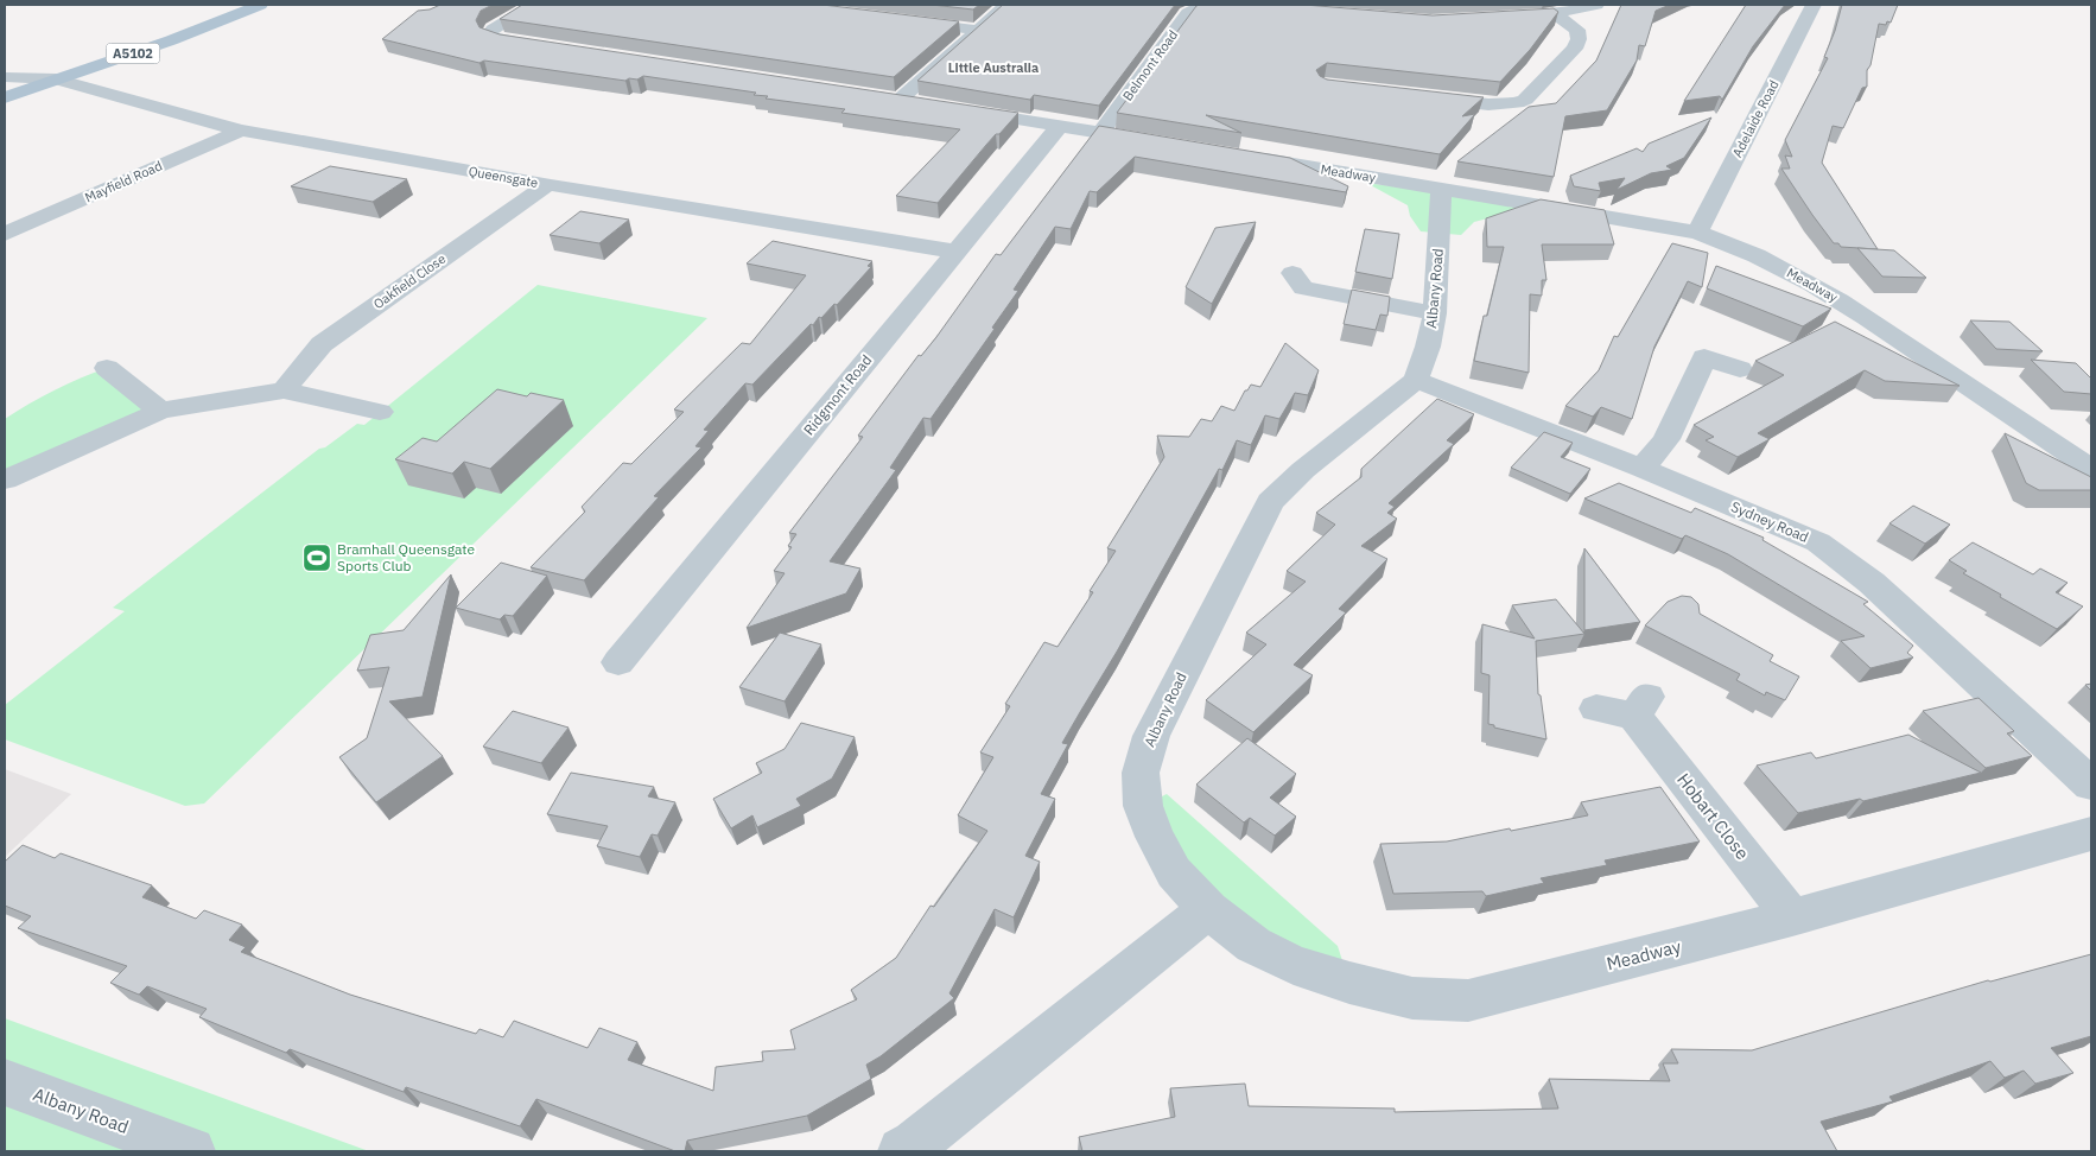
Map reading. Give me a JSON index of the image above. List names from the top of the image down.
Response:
{
  "streets": {
    "main road": ["A5102"],
    "street": [
      "Belmont Road",
      "Adelaide Road",
      "Meadway",
      "Queensgate",
      "Mayfield Road",
      "Oakfield Close",
      "Albany Road",
      "Ridgmont Road",
      "Sydney Road",
      "Hobart Close"
    ]
  },
  "crossings": [
    ["A5102", "Queensgate"],
    ["Adelaide Road", "Meadway"],
    ["Meadway", "Albany Road"],
    ["Meadway", "Hobart Close"],
    ["Queensgate", "Mayfield Road"],
    ["Queensgate", "Oakfield Close"],
    ["Queensgate", "Ridgmont Road"],
    ["Albany Road", "Sydney Road"]
  ],
  "districts": ["Little Australia"],
  "places": {
    "sports": ["Bramhall Queensgate Sports Club"]
  }
}
